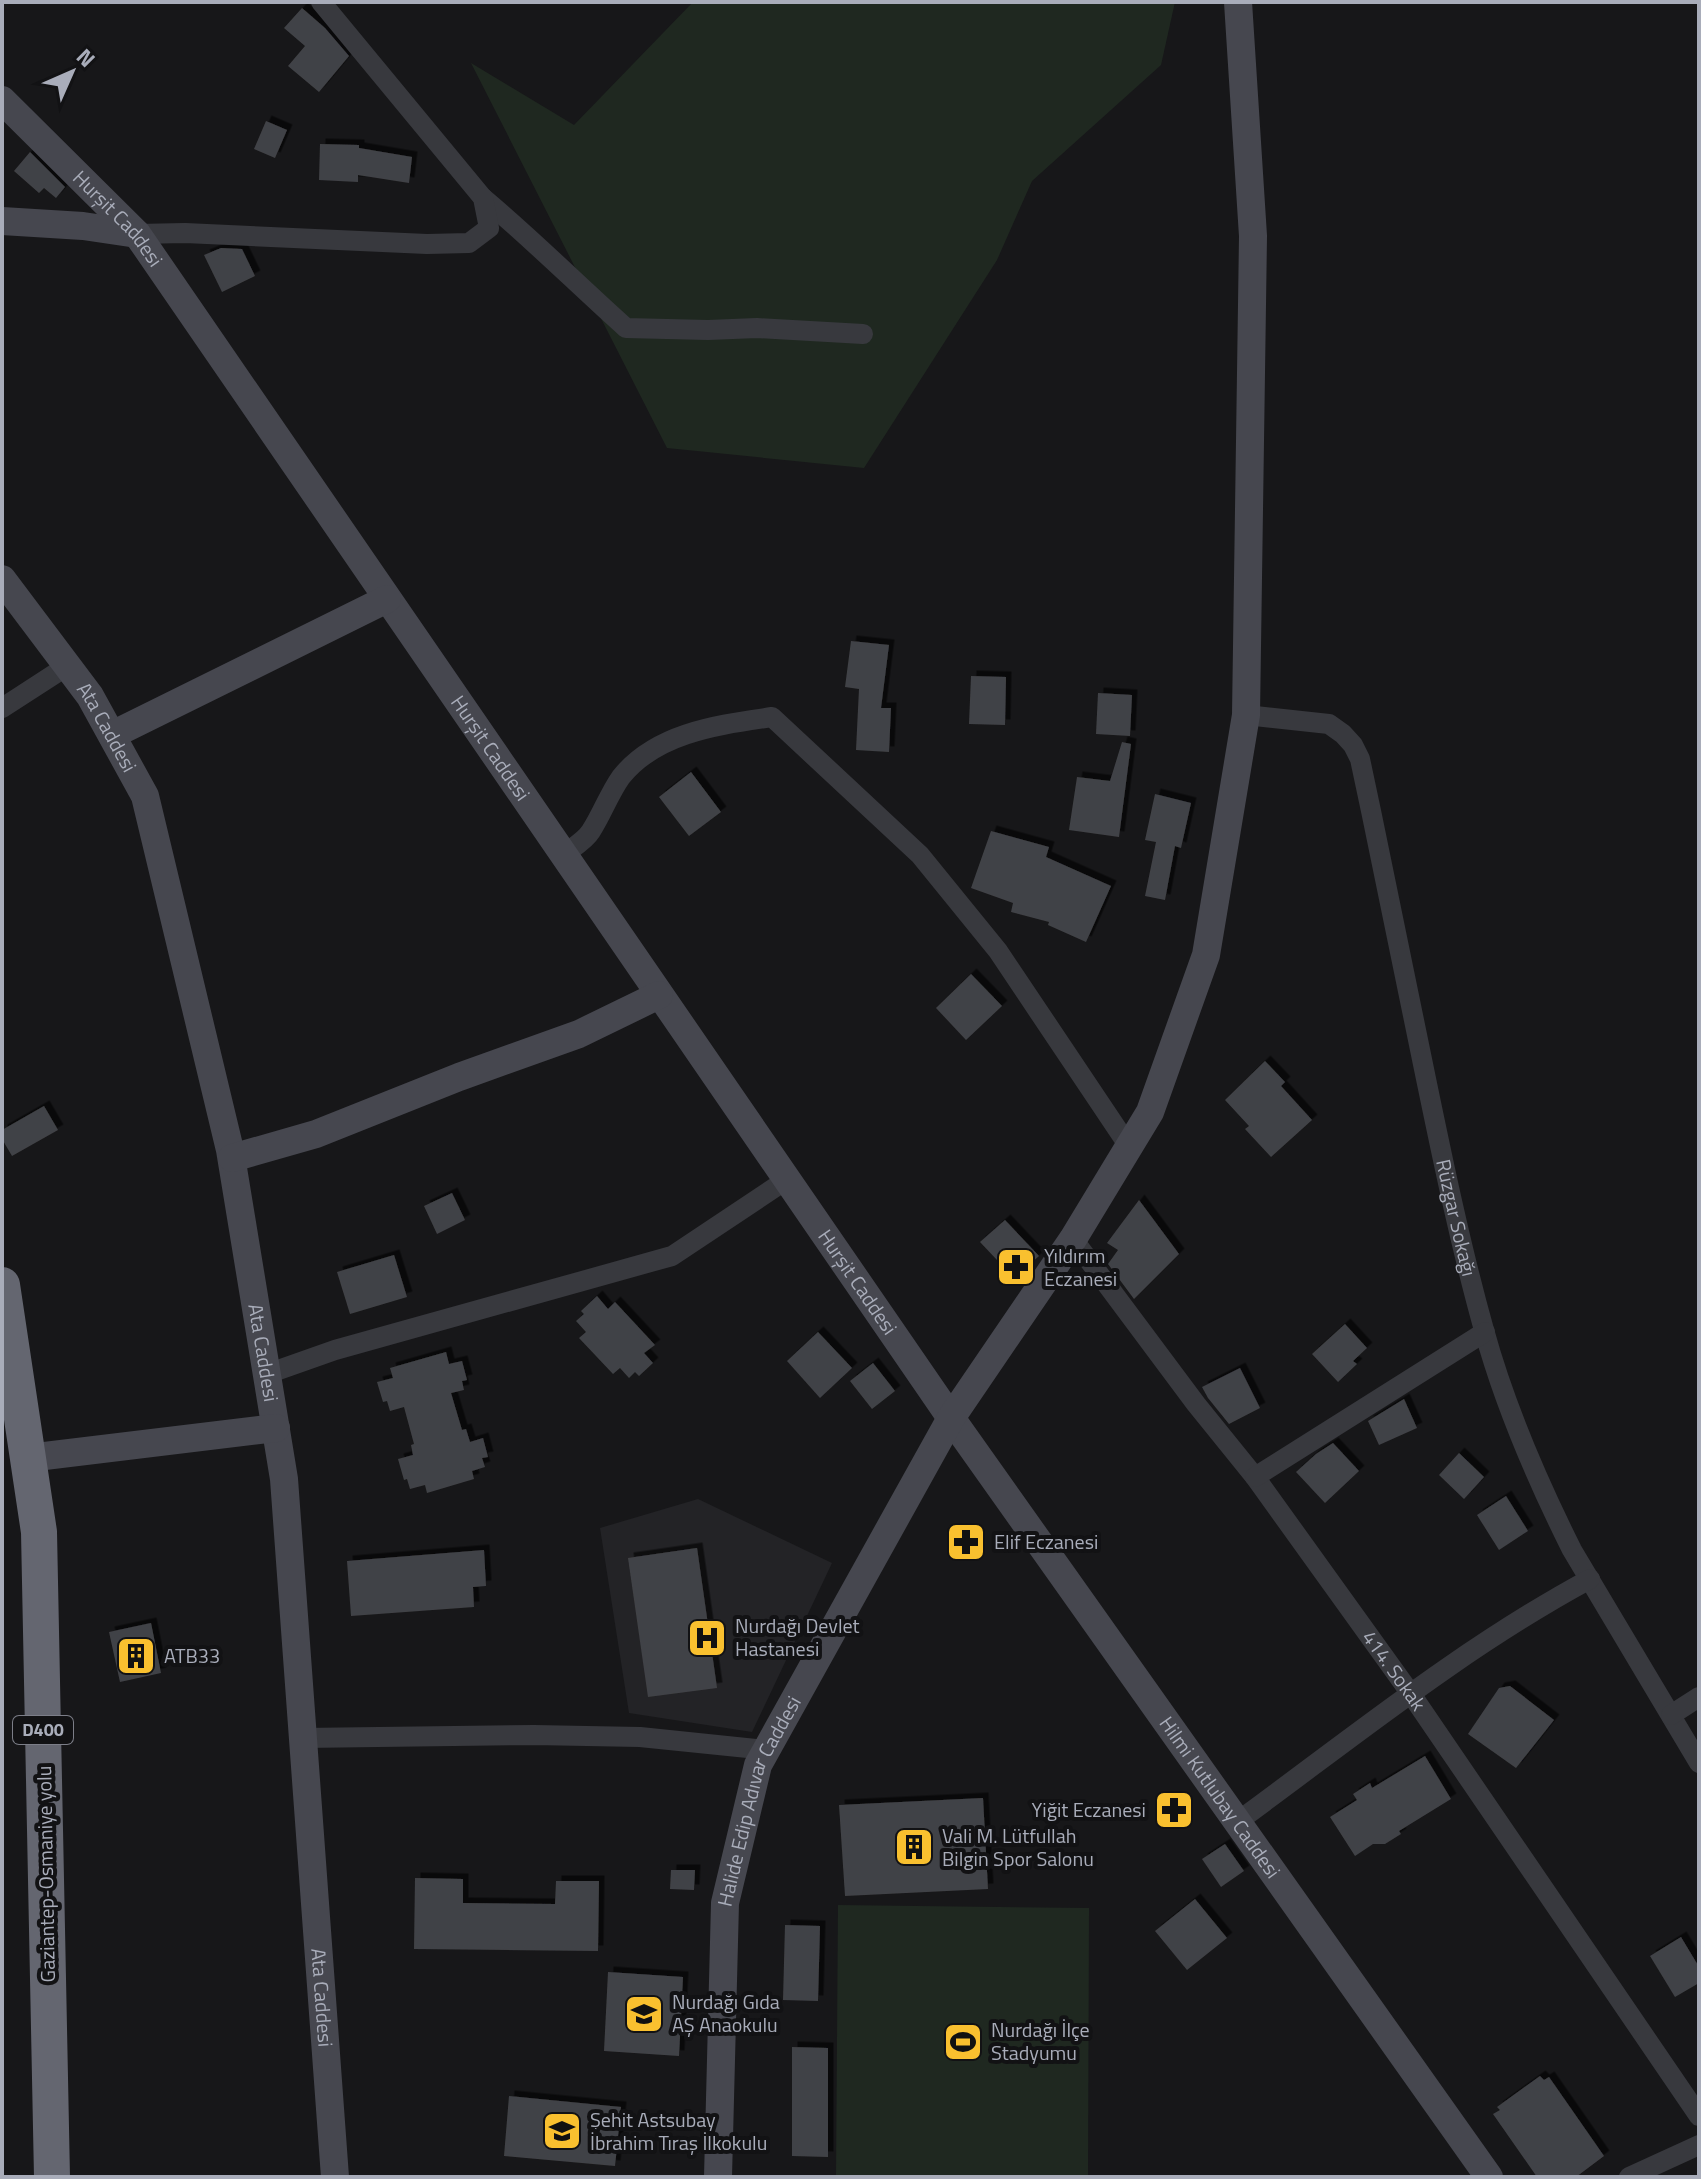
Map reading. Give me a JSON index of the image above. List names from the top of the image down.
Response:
{
  "streets": {
    "highway": ["D400", "Gaziantep-Osmaniye yolu"],
    "street": [
      "Hurşit Caddesi",
      "Ata Caddesi",
      "Rüzgar Sokağı",
      "414. Sokak",
      "Hilmi Kutlubay Caddesi",
      "Halide Edip Adıvar Caddesi"
    ]
  },
  "crossings": [
    ["Hurşit Caddesi", "Hilmi Kutlubay Caddesi"],
    ["Hurşit Caddesi", "Halide Edip Adıvar Caddesi"],
    ["Rüzgar Sokağı", "Halide Edip Adıvar Caddesi"],
    ["414. Sokak", "Halide Edip Adıvar Caddesi"],
    ["Hilmi Kutlubay Caddesi", "Halide Edip Adıvar Caddesi"]
  ],
  "places": {
    "pharmacy": ["Yıldırım Eczanesi", "Elif Eczanesi", "Yiğit Eczanesi"],
    "hospital": ["Nurdağı Devlet Hastanesi"],
    "building": ["ATB33", "Vali M. Lütfullah Bilgin Spor Salonu"],
    "school or university": ["Nurdağı Gıda AŞ Anaokulu", "Şehit Astsubay İbrahim Tıraş İlkokulu"],
    "sports": ["Nurdağı İlçe Stadyumu"]
  },
  "north": "top right"
}
